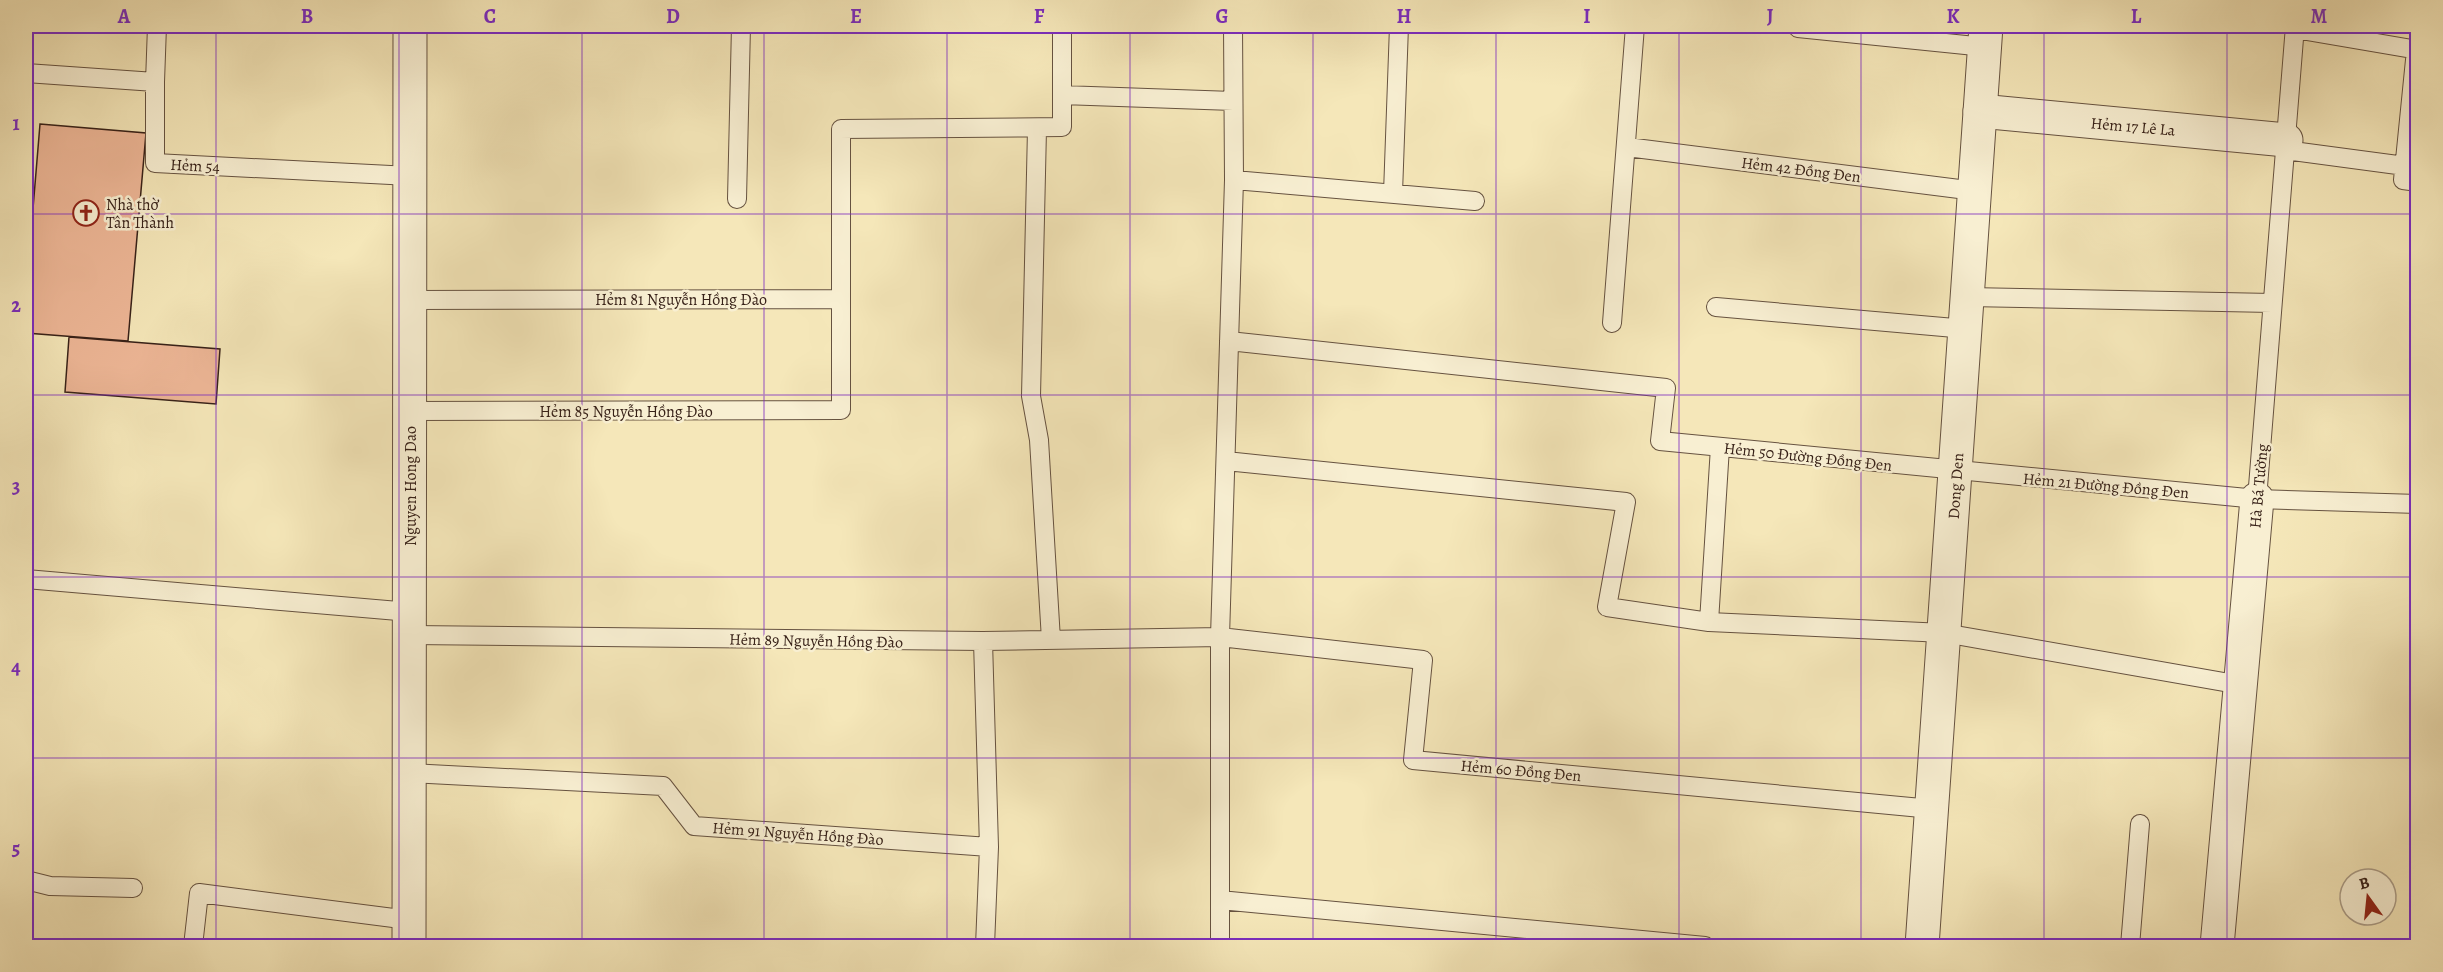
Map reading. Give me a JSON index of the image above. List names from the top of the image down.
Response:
{
  "streets": {
    "street": [
      "Hẻm 17 Lê La",
      "Nguyen Hong Dao",
      "Dong Den",
      "Hà Bá Tường"
    ],
    "lane": [
      "Hẻm 54",
      "Hẻm 42 Đồng Đen",
      "Hẻm 81 Nguyễn Hồng Đào",
      "Hẻm 85 Nguyễn Hồng Đào",
      "Hẻm 50 Đường Đồng Đen",
      "Hẻm 21 Đường Đồng Đen",
      "Hẻm 89 Nguyễn Hồng Đào",
      "Hẻm 60 Đồng Đen",
      "Hẻm 91 Nguyễn Hồng Đào"
    ]
  },
  "crossings": [
    ["Hẻm 17 Lê La", "Dong Den"],
    ["Hẻm 17 Lê La", "Hà Bá Tường"],
    ["Hẻm 54", "Nguyen Hong Dao"],
    ["Hẻm 42 Đồng Đen", "Dong Den"],
    ["Hẻm 81 Nguyễn Hồng Đào", "Hẻm 85 Nguyễn Hồng Đào"],
    ["Hẻm 81 Nguyễn Hồng Đào", "Nguyen Hong Dao"],
    ["Hẻm 85 Nguyễn Hồng Đào", "Nguyen Hong Dao"],
    ["Hẻm 50 Đường Đồng Đen", "Hẻm 21 Đường Đồng Đen"],
    ["Hẻm 50 Đường Đồng Đen", "Dong Den"],
    ["Hẻm 21 Đường Đồng Đen", "Dong Den"],
    ["Hẻm 21 Đường Đồng Đen", "Hà Bá Tường"],
    ["Nguyen Hong Dao", "Hẻm 89 Nguyễn Hồng Đào"],
    ["Nguyen Hong Dao", "Hẻm 91 Nguyễn Hồng Đào"],
    ["Dong Den", "Hẻm 60 Đồng Đen"],
    ["Hẻm 89 Nguyễn Hồng Đào", "Hẻm 60 Đồng Đen"]
  ],
  "places": {
    "church": ["Nhà thờ Tân Thành"]
  },
  "north": "top",
  "grid": {
    "columns": [
      "A",
      "B",
      "C",
      "D",
      "E",
      "F",
      "G",
      "H",
      "I",
      "J",
      "K",
      "L",
      "M"
    ],
    "rows": [
      "1",
      "2",
      "3",
      "4",
      "5"
    ]
  }
}
